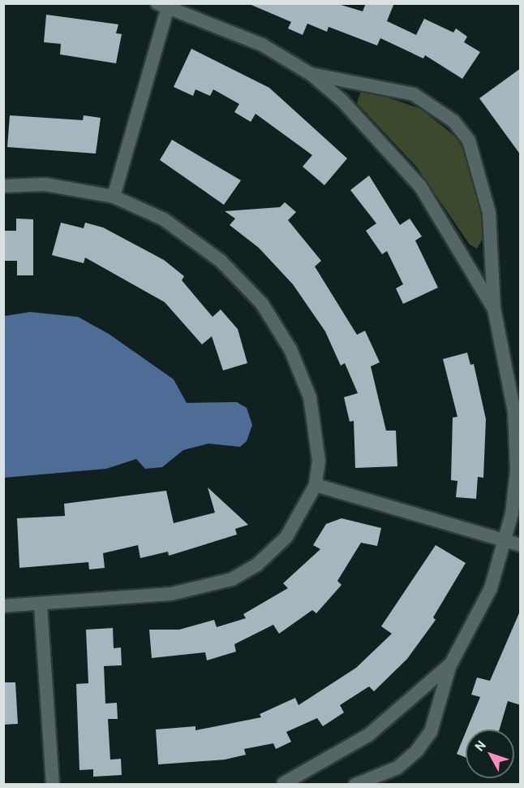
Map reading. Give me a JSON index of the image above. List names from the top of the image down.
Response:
{
  "north": "top left"
}
